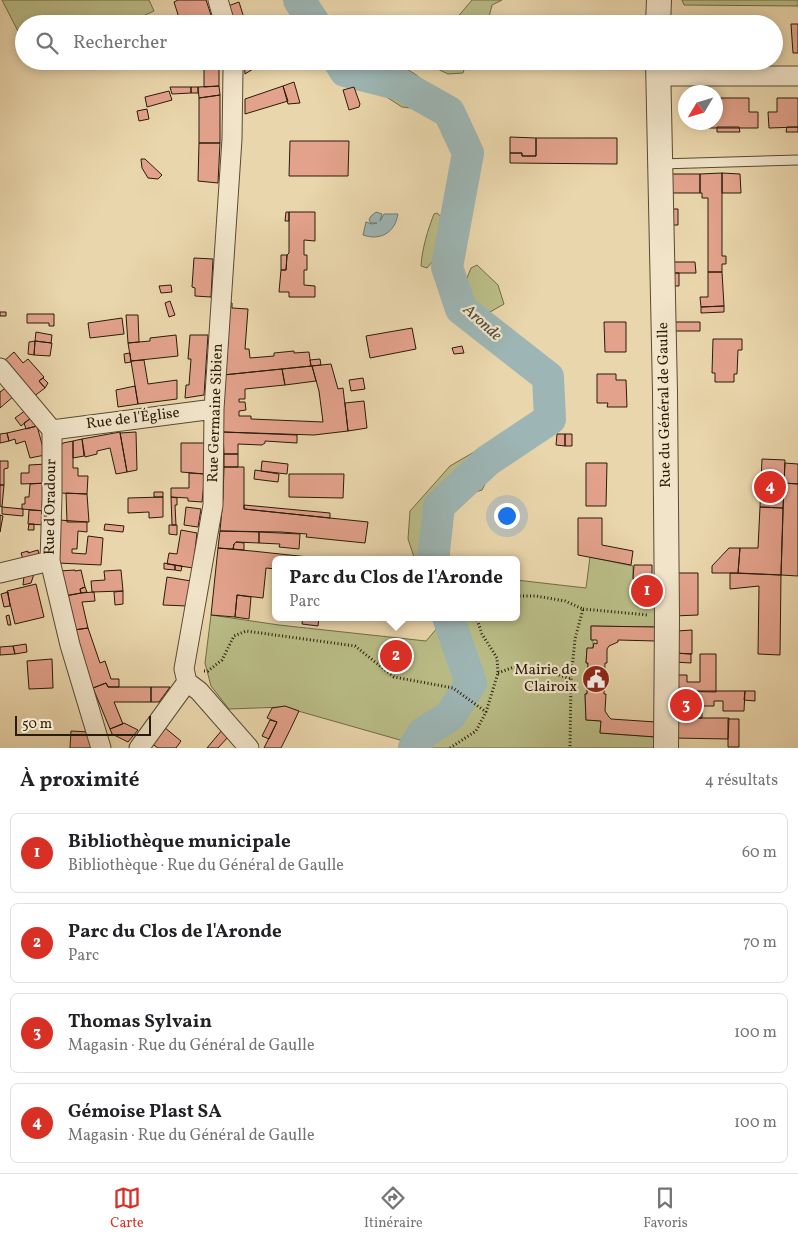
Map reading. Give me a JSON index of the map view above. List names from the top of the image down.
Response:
{
  "streets": {
    "street": [
      "Rue du Général de Gaulle",
      "Rue Germaine Sibien",
      "Rue de l'Église",
      "Rue d'Oradour"
    ]
  },
  "crossings": [
    ["Rue Germaine Sibien", "Rue de l'Église"],
    ["Rue de l'Église", "Rue d'Oradour"]
  ],
  "water": ["Aronde"],
  "places": {
    "public building": ["Mairie de Clairoix"]
  },
  "scale_bar": "50 m",
  "north": "bottom left",
  "page": {
    "search": "Rechercher",
    "pins": [
      "4",
      "1",
      "2",
      "3"
    ],
    "popup": ["Parc du Clos de l'Aronde", "Parc"],
    "scale": "50 m",
    "heading": ["À proximité", "4 résultats"],
    "list": [
      {
        "mark": "1",
        "name": "Bibliothèque municipale",
        "note": "Bibliothèque · Rue du Général de Gaulle",
        "value": "60 m"
      },
      {
        "mark": "2",
        "name": "Parc du Clos de l'Aronde",
        "note": "Parc",
        "value": "70 m"
      },
      {
        "mark": "3",
        "name": "Thomas Sylvain",
        "note": "Magasin · Rue du Général de Gaulle",
        "value": "100 m"
      },
      {
        "mark": "4",
        "name": "Gémoise Plast SA",
        "note": "Magasin · Rue du Général de Gaulle",
        "value": "100 m"
      }
    ],
    "nav": ["Carte", "Itinéraire", "Favoris"]
  }
}
